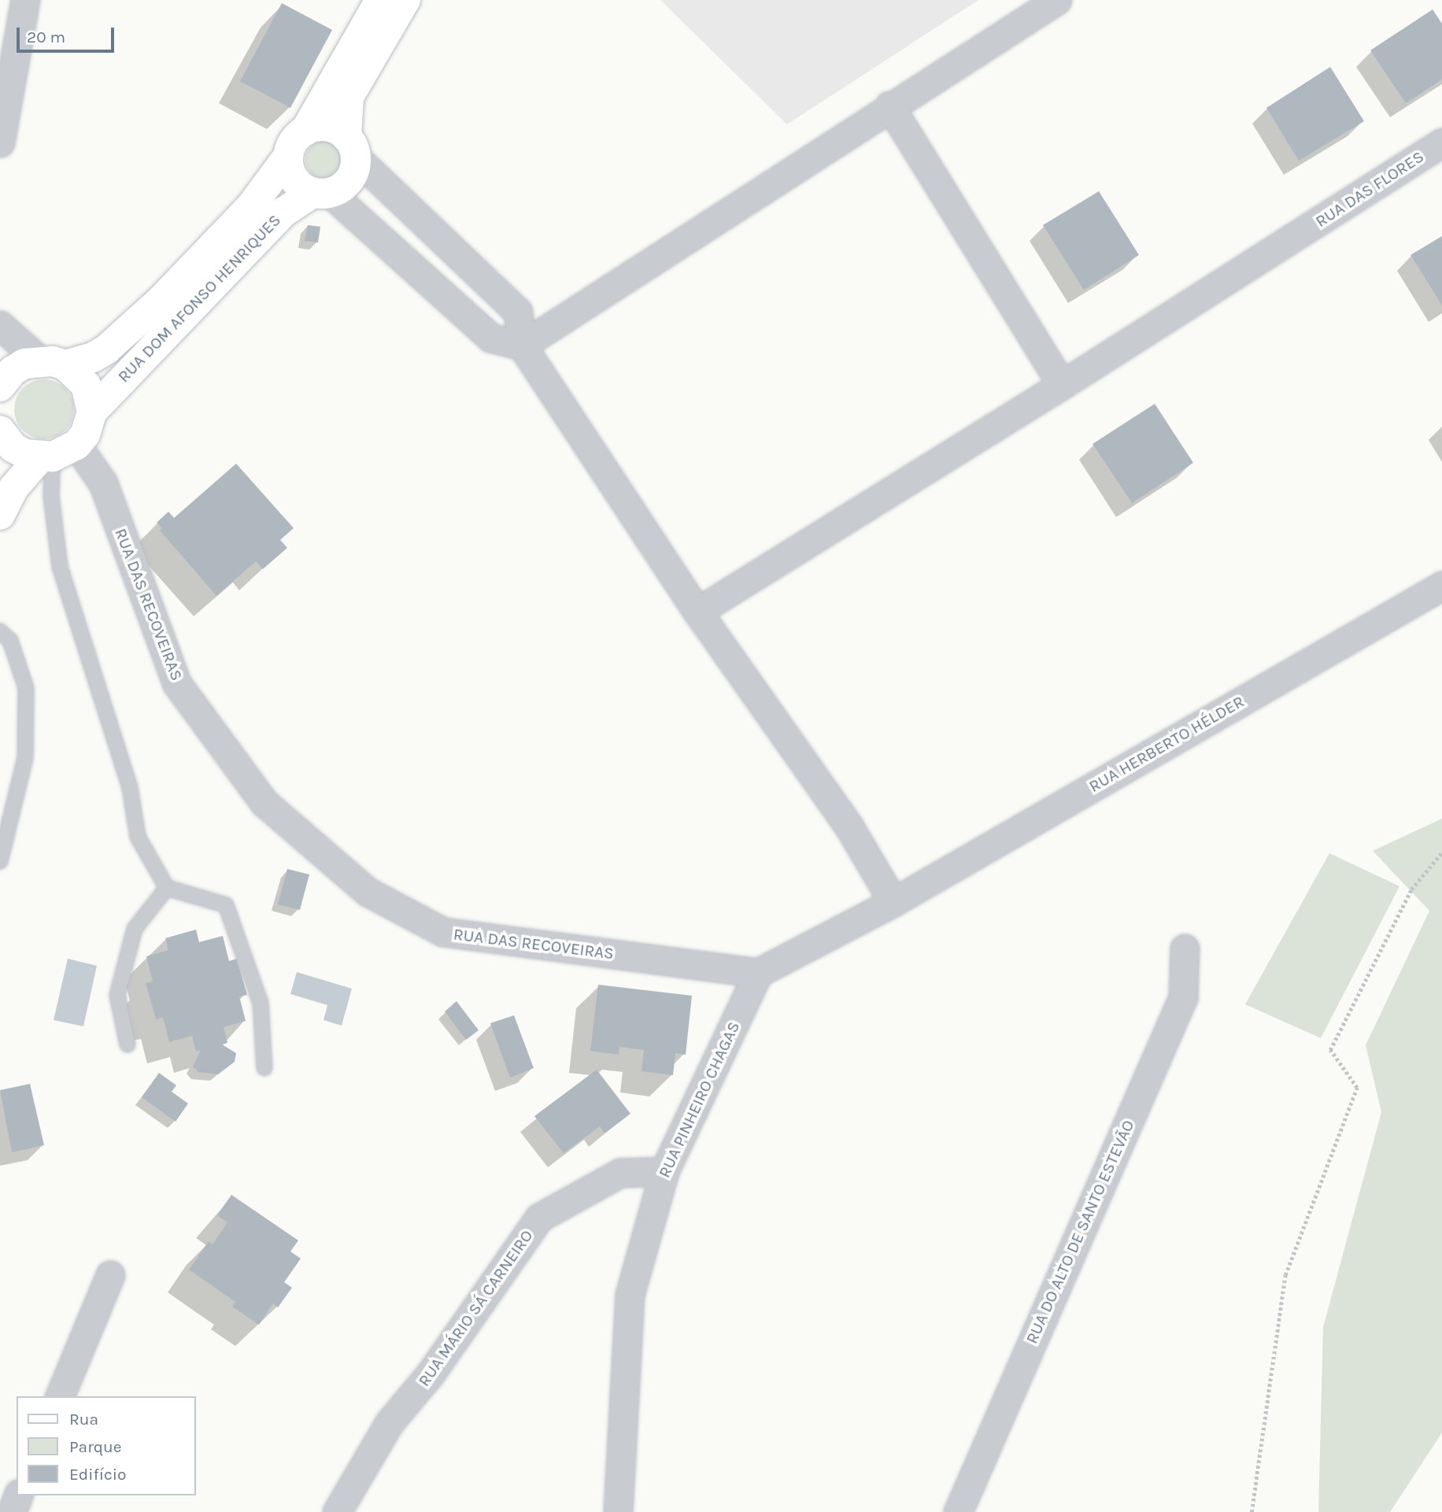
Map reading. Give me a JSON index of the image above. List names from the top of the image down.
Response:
{
  "streets": {
    "main road": ["RUA DOM AFONSO HENRIQUES"],
    "street": [
      "RUA DAS FLORES",
      "RUA DAS RECOVEIRAS",
      "RUA HERBERTO HÉLDER",
      "RUA PINHEIRO CHAGAS",
      "RUA DO ALTO DE SANTO ESTEVÃO",
      "RUA MÁRIO SÁ CARNEIRO"
    ]
  },
  "crossings": [
    ["RUA DOM AFONSO HENRIQUES", "RUA DAS RECOVEIRAS"],
    ["RUA DAS RECOVEIRAS", "RUA PINHEIRO CHAGAS"],
    ["RUA PINHEIRO CHAGAS", "RUA MÁRIO SÁ CARNEIRO"]
  ],
  "legend": ["Rua", "Parque", "Edifício"],
  "scale_bar": "20 m"
}
